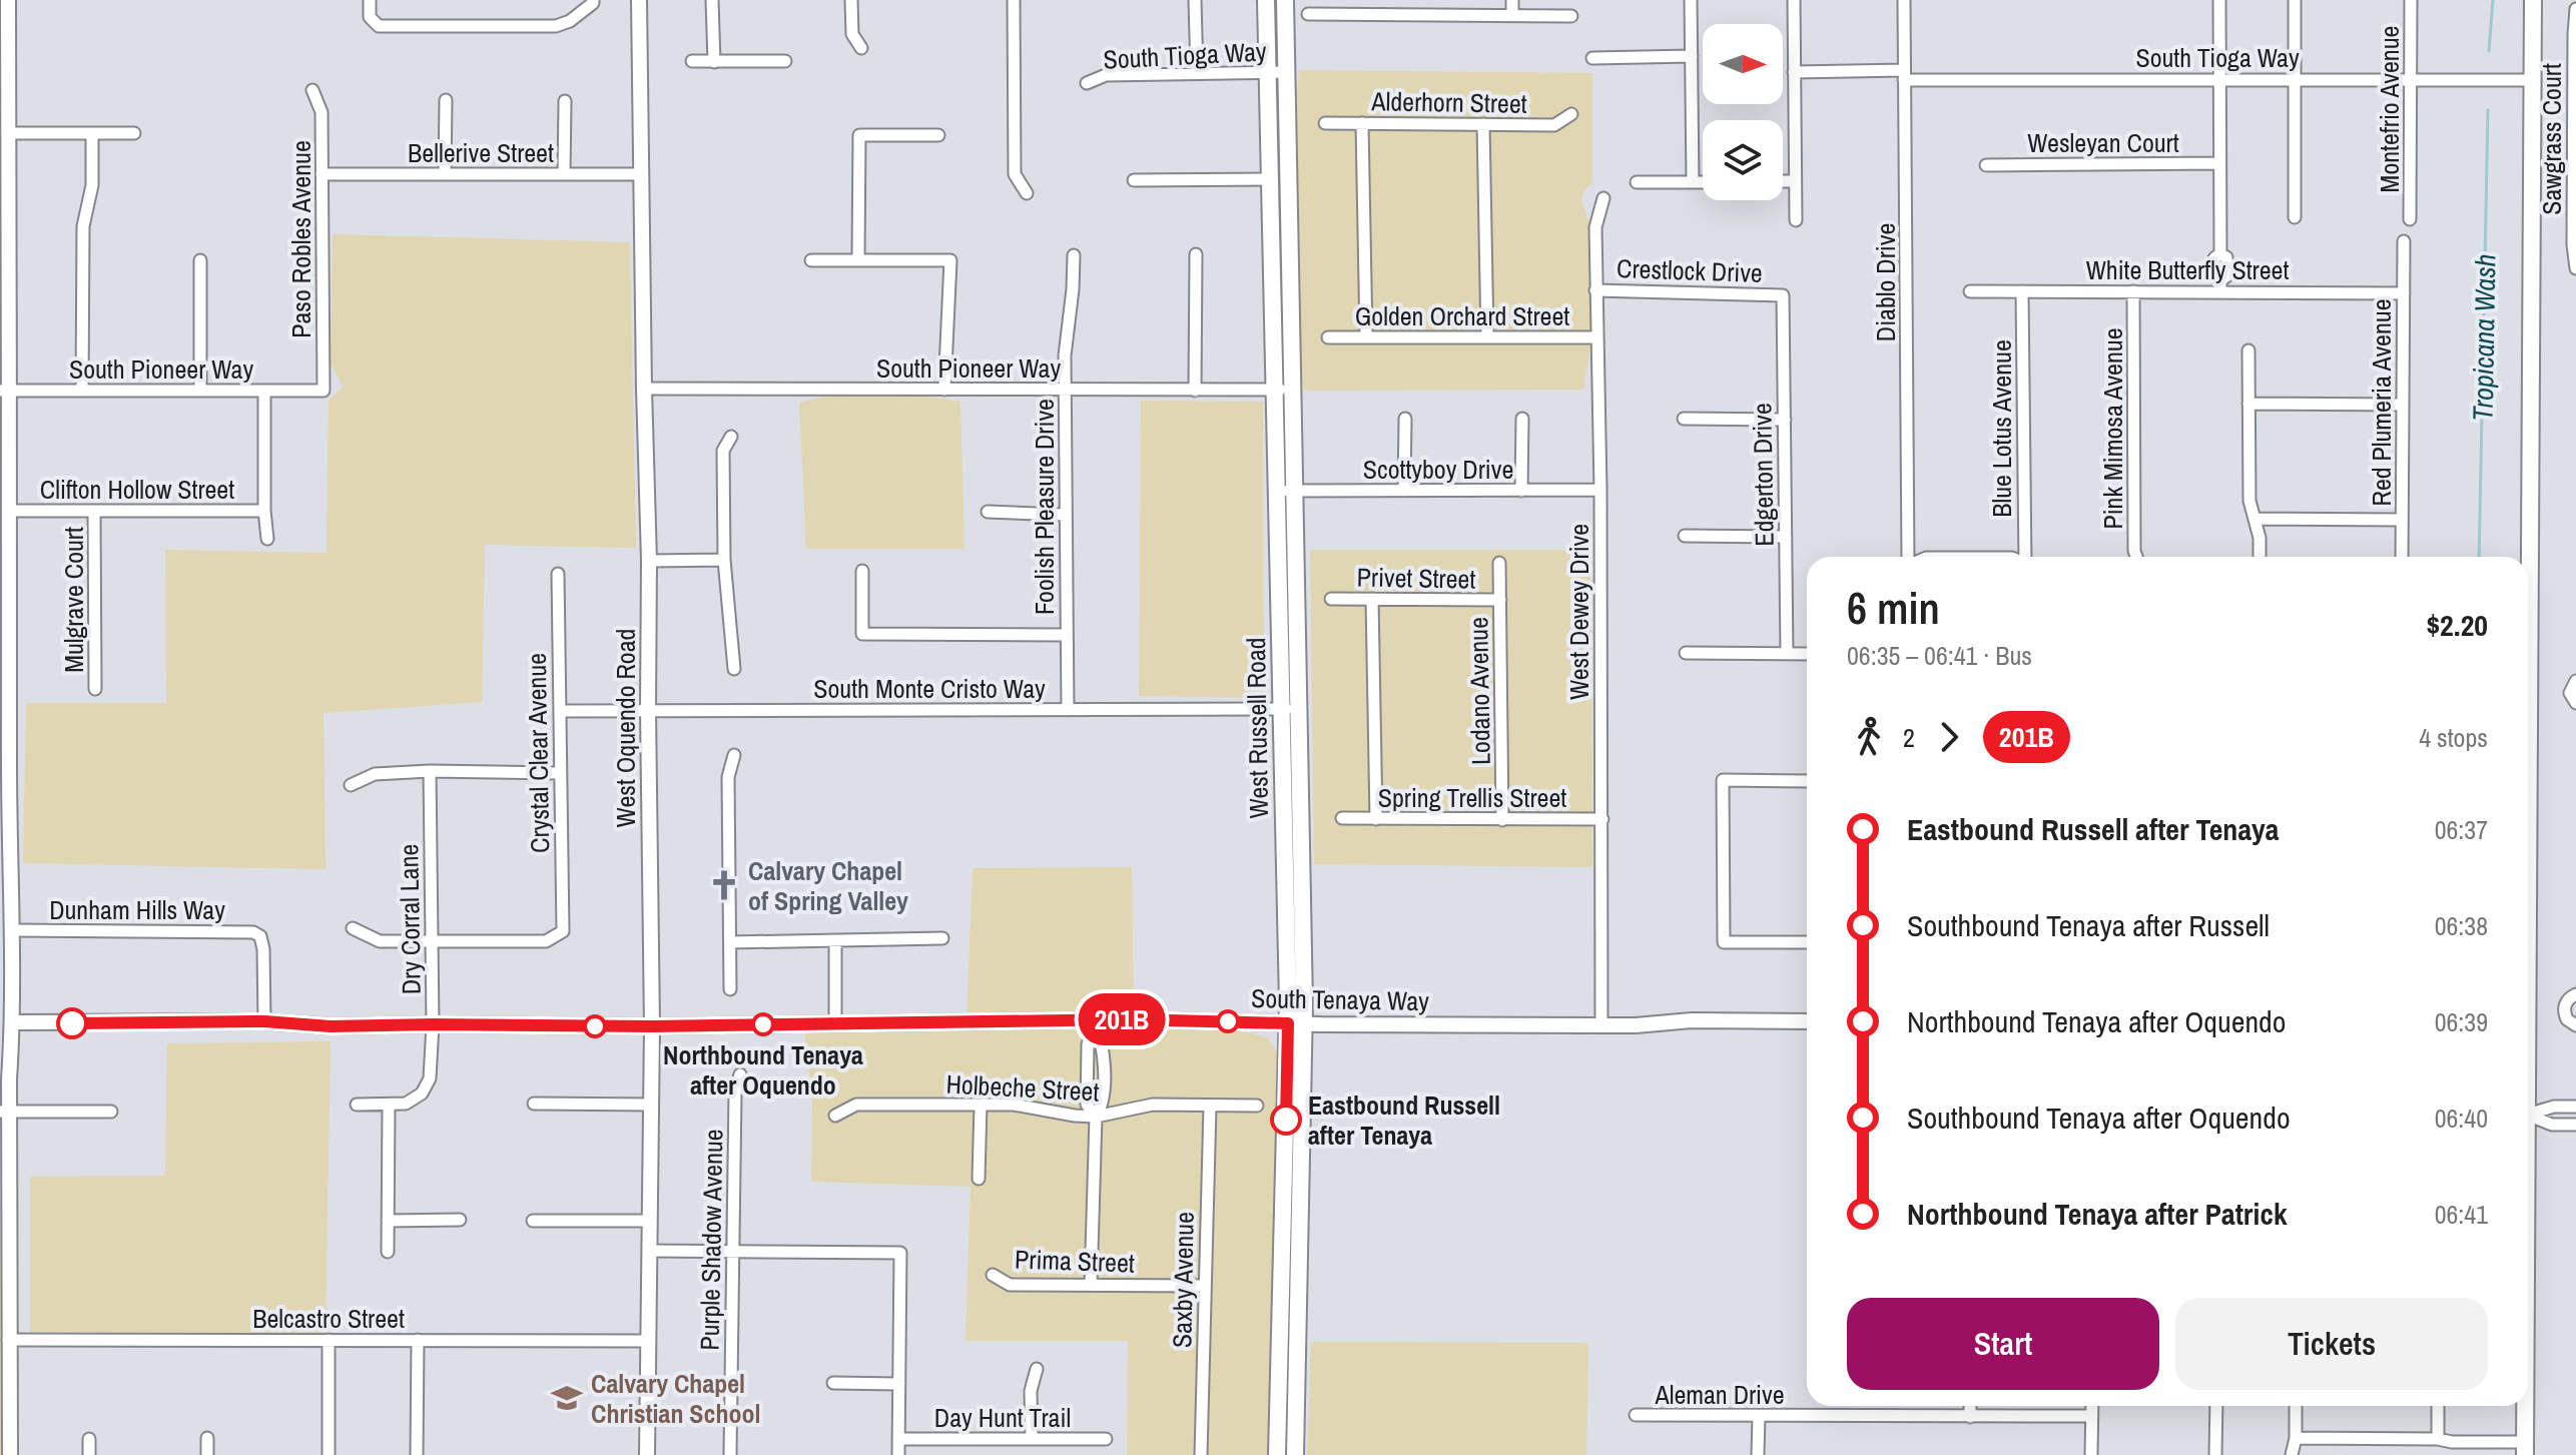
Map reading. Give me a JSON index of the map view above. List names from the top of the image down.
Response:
{
  "streets": {
    "main road": ["West Russell Road"],
    "street": [
      "South Tioga Way",
      "Alderhorn Street",
      "Montefrio Avenue",
      "Sawgrass Court",
      "Wesleyan Court",
      "Bellerive Street",
      "Paso Robles Avenue",
      "White Butterfly Street",
      "Crestlock Drive",
      "Diablo Drive",
      "Golden Orchard Street",
      "South Pioneer Way",
      "Red Plumeria Avenue",
      "Blue Lotus Avenue",
      "Pink Mimosa Avenue",
      "Scottyboy Drive",
      "Edgerton Drive",
      "Clifton Hollow Street",
      "Foolish Pleasure Drive",
      "Privet Street",
      "Mulgrave Court",
      "West Dewey Drive",
      "South Monte Cristo Way",
      "Lodano Avenue",
      "West Oquendo Road",
      "Crystal Clear Avenue",
      "Spring Trellis Street",
      "Dunham Hills Way",
      "Dry Corral Lane",
      "South Tenaya Way",
      "Holbeche Street",
      "Purple Shadow Avenue",
      "Prima Street",
      "Saxby Avenue",
      "Belcastro Street",
      "Aleman Drive",
      "Day Hunt Trail"
    ]
  },
  "crossings": [
    ["South Tioga Way", "Montefrio Avenue"],
    ["South Tioga Way", "Diablo Drive"],
    ["South Tioga Way", "West Russell Road"],
    ["Bellerive Street", "Paso Robles Avenue"],
    ["Bellerive Street", "West Oquendo Road"],
    ["Paso Robles Avenue", "South Pioneer Way"],
    ["White Butterfly Street", "Red Plumeria Avenue"],
    ["White Butterfly Street", "Blue Lotus Avenue"],
    ["White Butterfly Street", "Pink Mimosa Avenue"],
    ["Crestlock Drive", "Edgerton Drive"],
    ["Crestlock Drive", "West Dewey Drive"],
    ["Golden Orchard Street", "West Dewey Drive"],
    ["South Pioneer Way", "Foolish Pleasure Drive"],
    ["South Pioneer Way", "West Oquendo Road"],
    ["South Pioneer Way", "West Russell Road"],
    ["Scottyboy Drive", "West Dewey Drive"],
    ["Scottyboy Drive", "West Russell Road"],
    ["Clifton Hollow Street", "Mulgrave Court"],
    ["Foolish Pleasure Drive", "South Monte Cristo Way"],
    ["Privet Street", "Lodano Avenue"],
    ["West Dewey Drive", "Spring Trellis Street"],
    ["West Dewey Drive", "South Tenaya Way"],
    ["South Monte Cristo Way", "West Oquendo Road"],
    ["South Monte Cristo Way", "West Russell Road"],
    ["South Monte Cristo Way", "Crystal Clear Avenue"],
    ["Lodano Avenue", "Spring Trellis Street"],
    ["West Oquendo Road", "South Tenaya Way"],
    ["West Oquendo Road", "Belcastro Street"],
    ["West Russell Road", "South Tenaya Way"],
    ["Crystal Clear Avenue", "Dry Corral Lane"],
    ["Dunham Hills Way", "South Tenaya Way"],
    ["Dry Corral Lane", "South Tenaya Way"],
    ["Holbeche Street", "Saxby Avenue"],
    ["Prima Street", "Saxby Avenue"]
  ],
  "water": ["Tropicana Wash"],
  "places": {
    "church": ["Calvary Chapel of Spring Valley"],
    "other": ["Northbound Tenaya after Oquendo", "Eastbound Russell after Tenaya"],
    "school or university": ["Calvary Chapel Christian School"]
  },
  "lines": ["bus line 201B"],
  "north": "right",
  "page": {
    "on_map": "201B",
    "heading": ["6 min", "06:35 – 06:41 · Bus", "$2.20"],
    "legs": ["2", "201B", "4 stops"],
    "list": [
      {
        "name": "Eastbound Russell after Tenaya",
        "value": "06:37"
      },
      {
        "name": "Southbound Tenaya after Russell",
        "value": "06:38"
      },
      {
        "name": "Northbound Tenaya after Oquendo",
        "value": "06:39"
      },
      {
        "name": "Southbound Tenaya after Oquendo",
        "value": "06:40"
      },
      {
        "name": "Northbound Tenaya after Patrick",
        "value": "06:41"
      }
    ],
    "buttons": ["Start", "Tickets"]
  }
}
